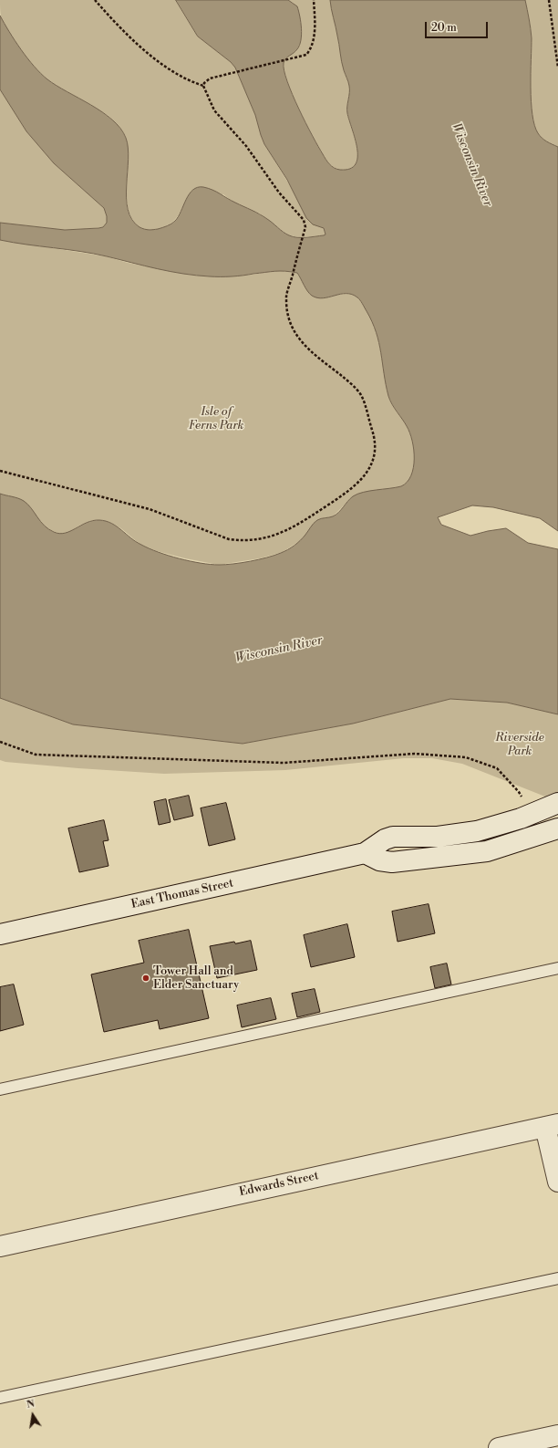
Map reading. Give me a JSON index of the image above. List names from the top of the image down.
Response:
{
  "streets": {
    "main road": ["East Thomas Street", "Edwards Street"]
  },
  "water": ["Wisconsin River"],
  "parks": ["Isle of Ferns Park", "Riverside Park"],
  "places": ["Tower Hall and Elder Sanctuary"],
  "scale_bar": "20 m",
  "north": "top"
}
